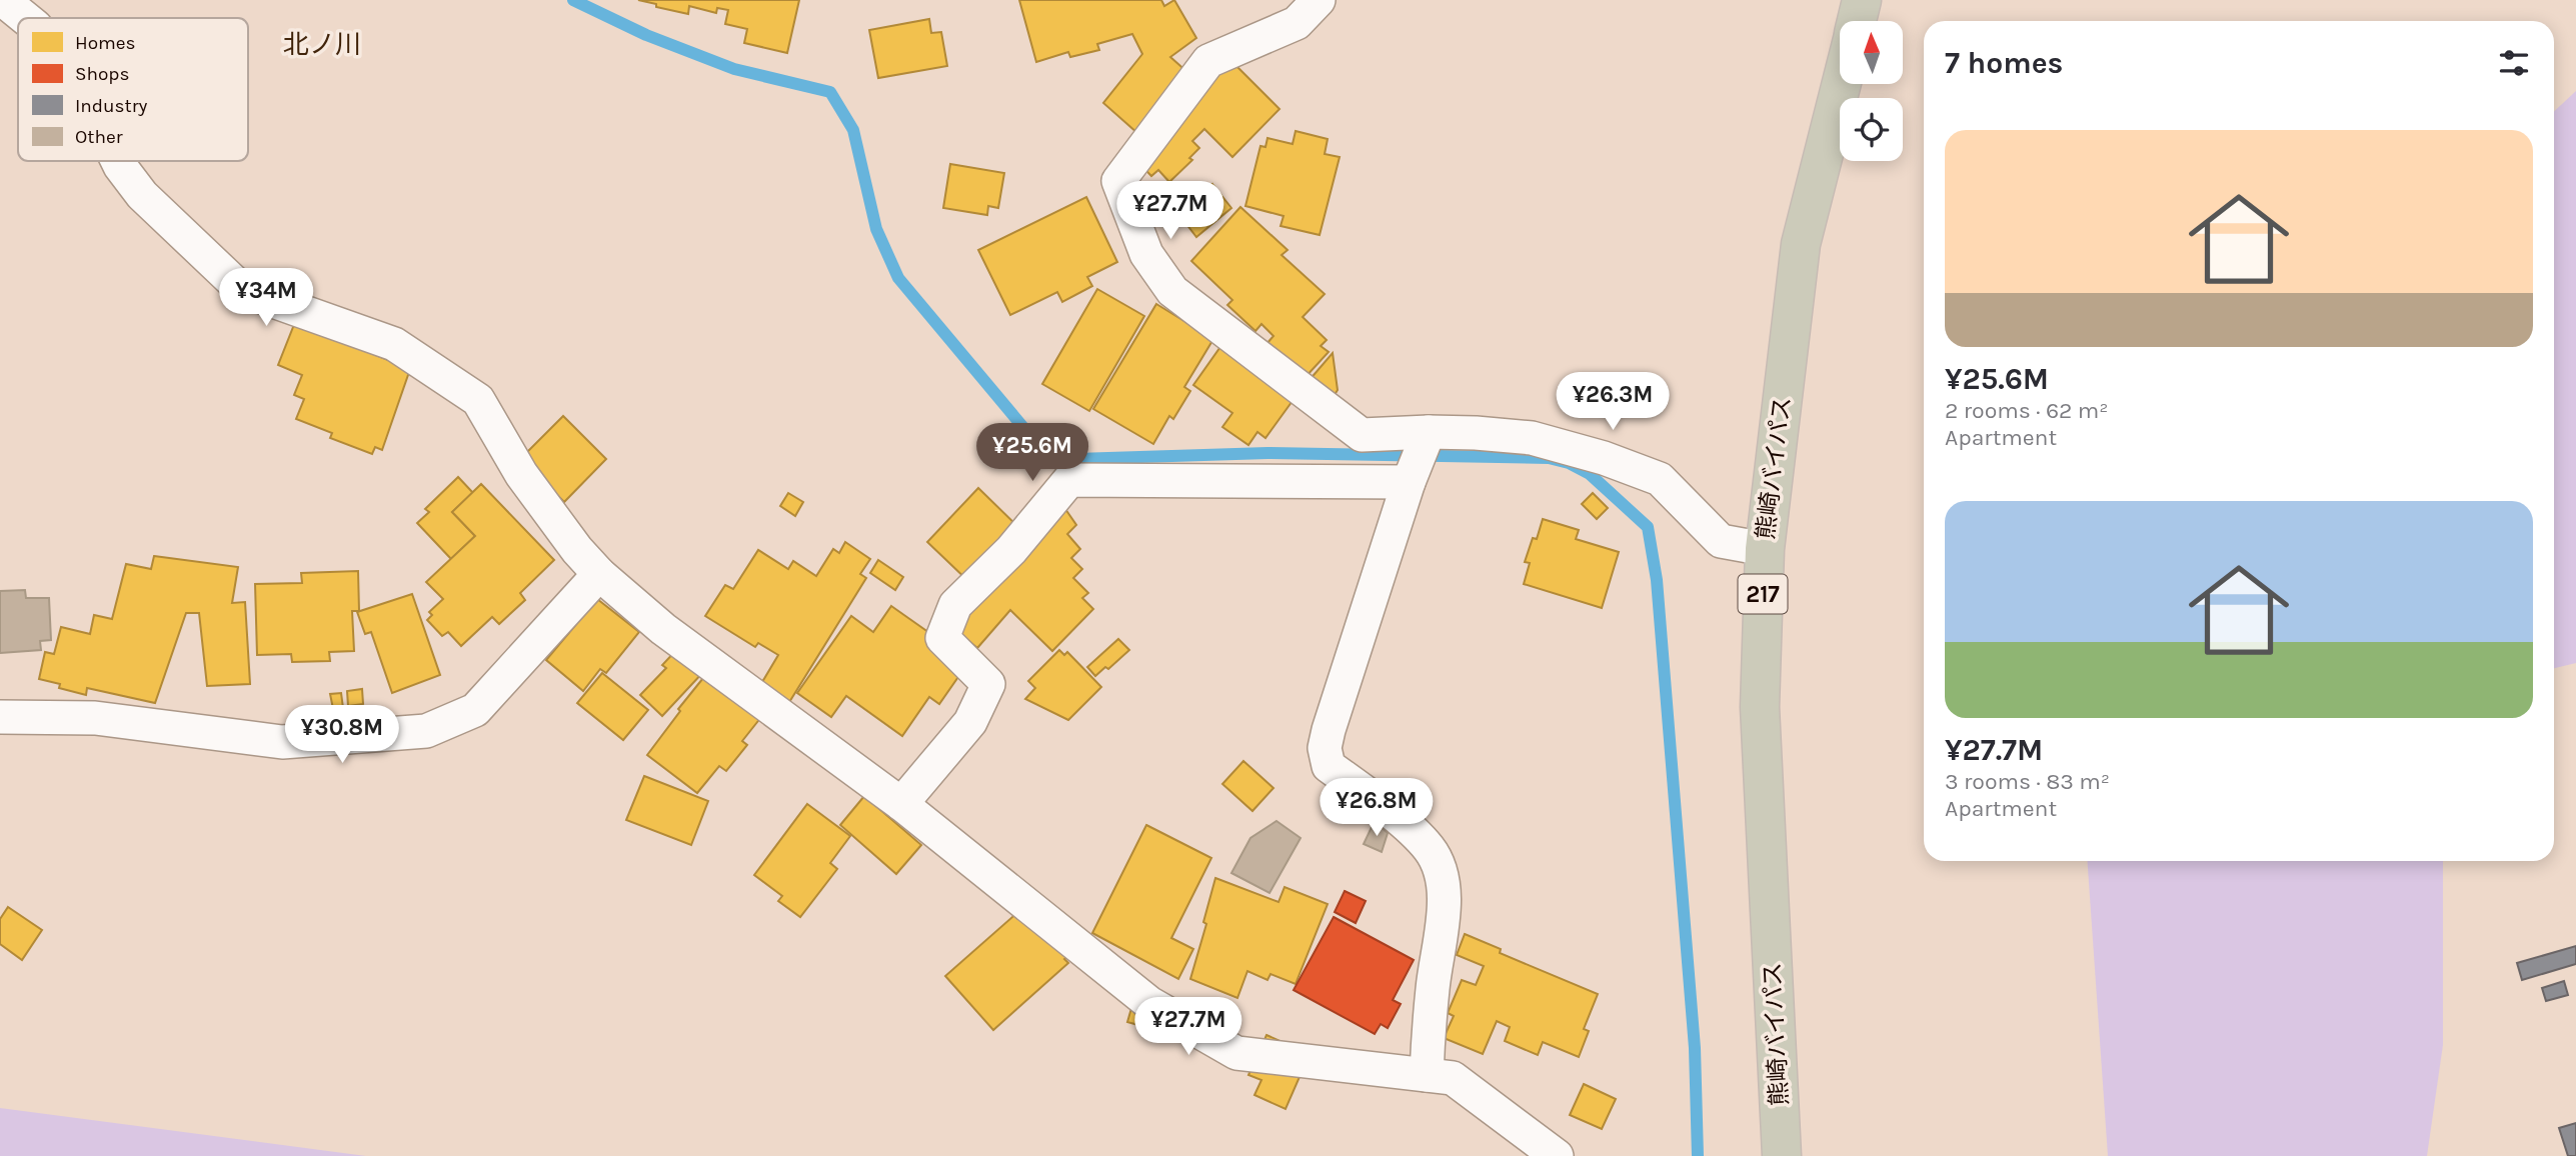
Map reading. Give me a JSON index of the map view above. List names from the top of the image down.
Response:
{
  "streets": {
    "highway": ["熊崎バイパス", "217"]
  },
  "districts": ["北ノ川"],
  "legend": [
    "Homes",
    "Shops",
    "Industry",
    "Other"
  ],
  "north": "top",
  "page": {
    "heading": "7 homes",
    "list": [
      {
        "name": "¥25.6M",
        "note": "2 rooms · 62 m² · Apartment"
      },
      {
        "name": "¥27.7M",
        "note": "3 rooms · 83 m² · Apartment"
      }
    ],
    "price": [
      "¥27.7M",
      "¥34M",
      "¥26.3M",
      "¥25.6M",
      "¥30.8M",
      "¥26.8M",
      "¥27.7M"
    ]
  }
}
